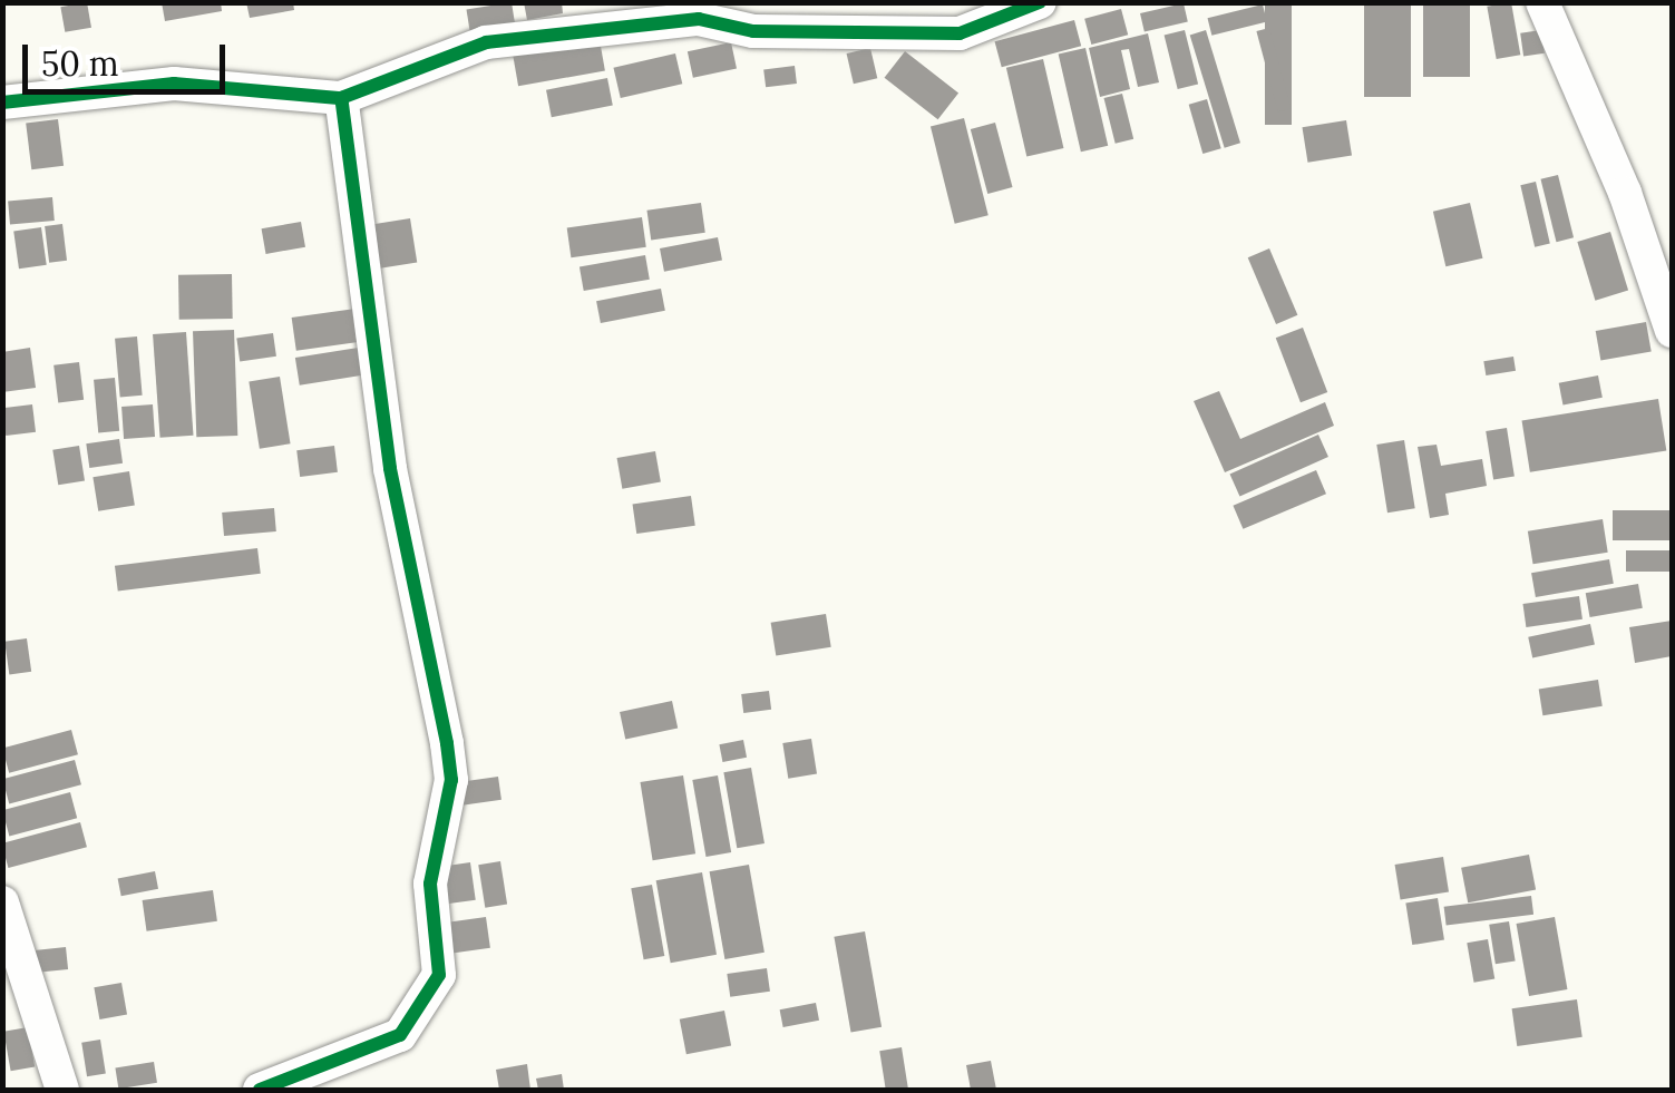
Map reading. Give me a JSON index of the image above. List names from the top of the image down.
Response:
{
  "scale_bar": "50 m"
}
